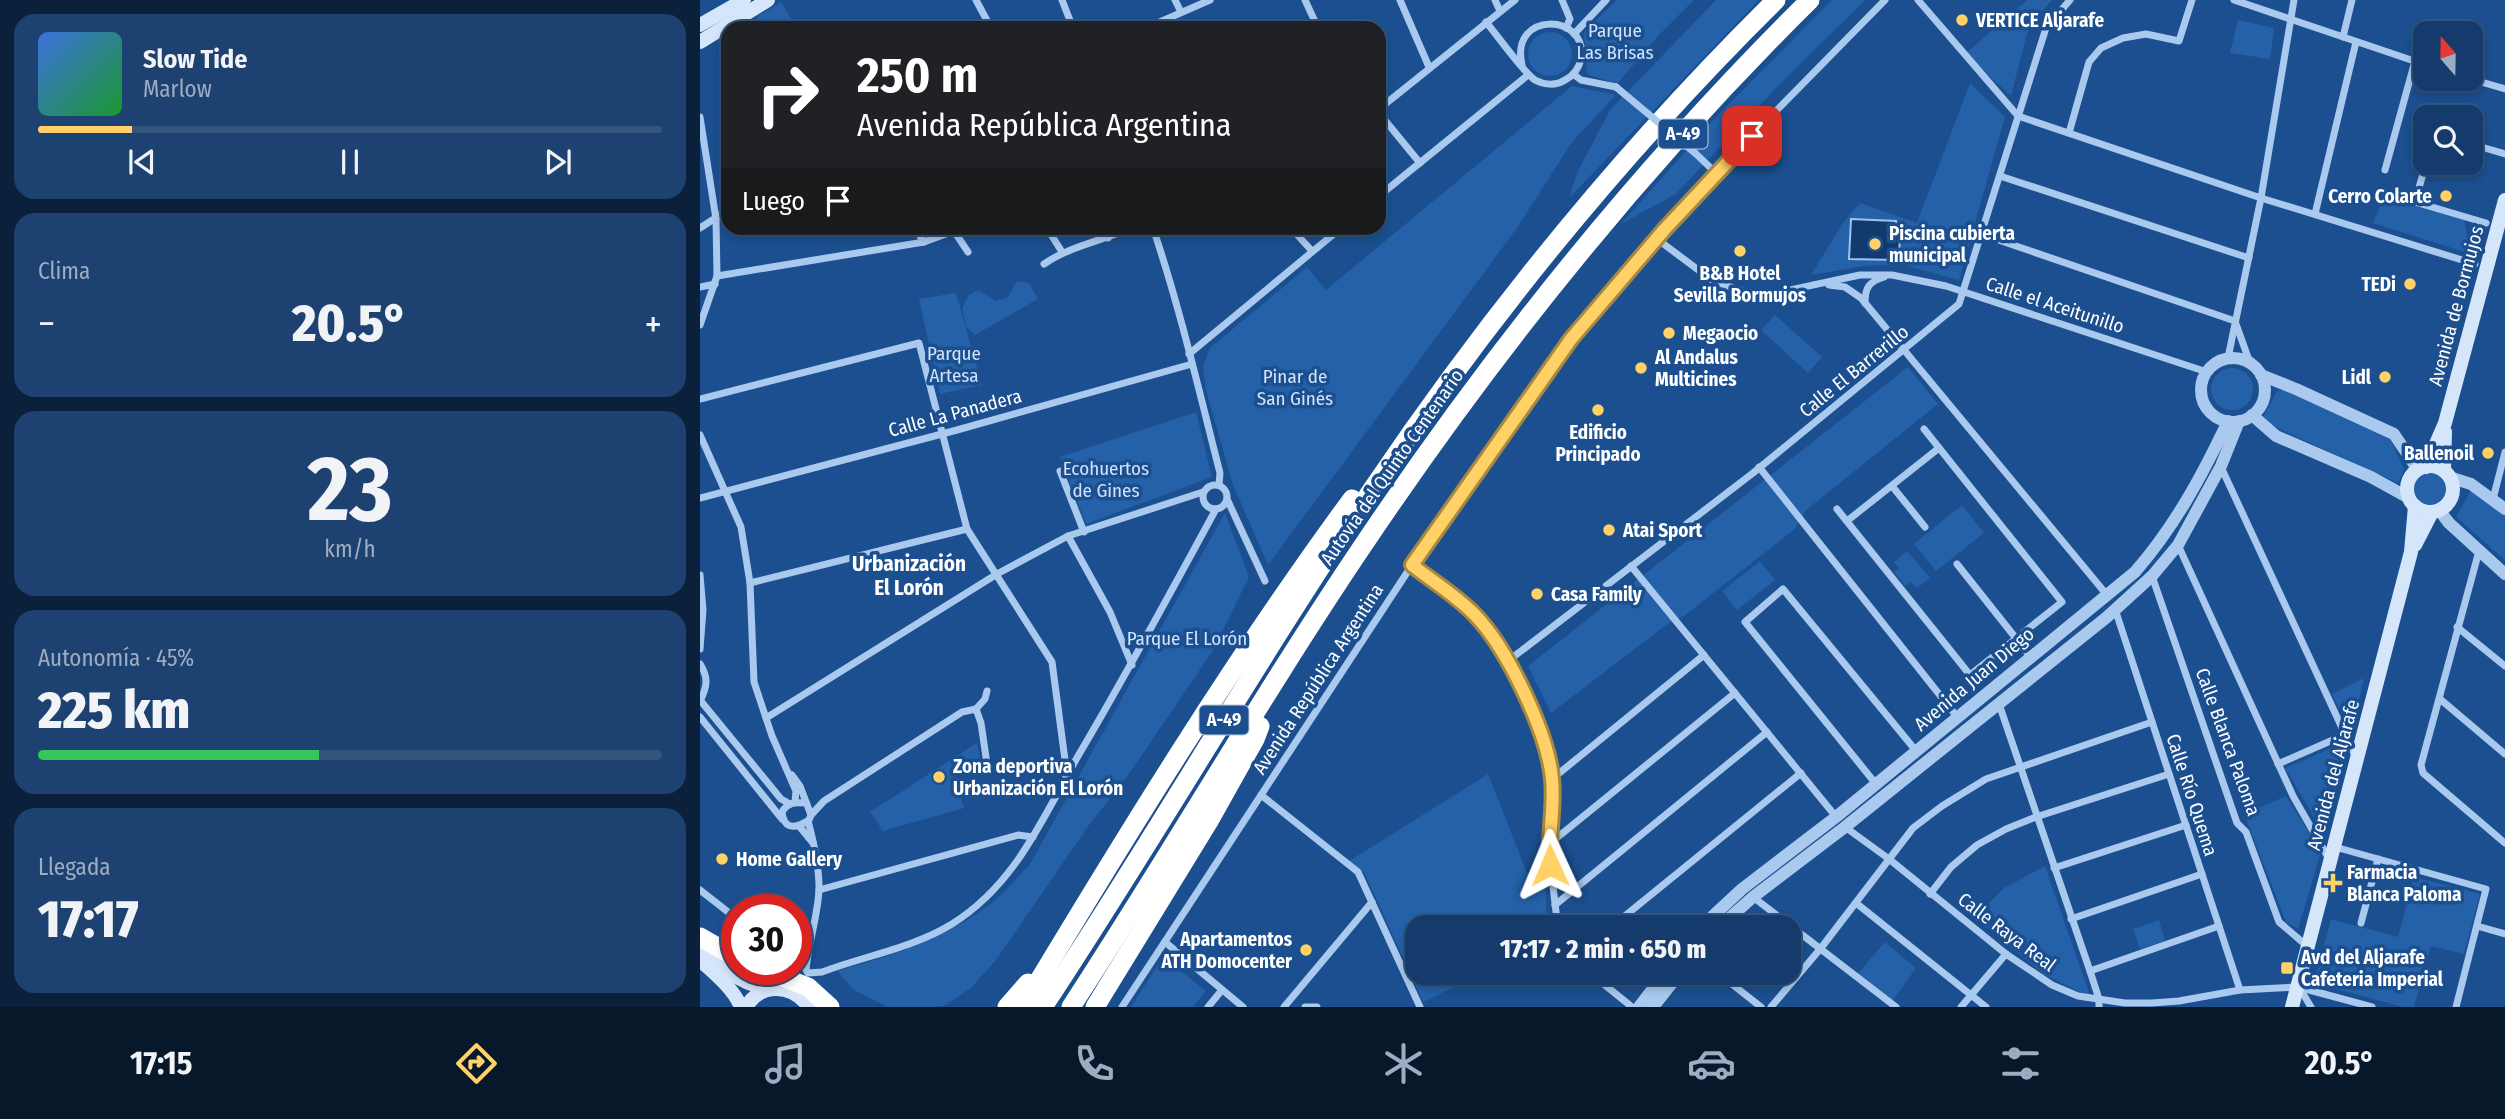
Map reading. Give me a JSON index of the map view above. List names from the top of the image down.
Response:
{
  "streets": {
    "highway": ["A-49", "Autovía del Quinto Centenario"],
    "main road": ["Avenida de Bormujos", "Avenida del Aljarafe"],
    "street": [
      "Calle el Aceitunillo",
      "Calle El Barrerillo",
      "Calle La Panadera",
      "Avenida República Argentina",
      "Avenida Juan Diego",
      "Calle Blanca Paloma",
      "Calle Río Quema",
      "Calle Raya Real"
    ]
  },
  "crossings": [
    ["Calle el Aceitunillo", "Calle El Barrerillo"],
    ["Calle el Aceitunillo", "Avenida República Argentina"],
    ["Calle el Aceitunillo", "Avenida Juan Diego"],
    ["Avenida de Bormujos", "Avenida del Aljarafe"],
    ["Calle El Barrerillo", "Calle Raya Real"],
    ["Avenida Juan Diego", "Calle Blanca Paloma"],
    ["Avenida Juan Diego", "Calle Río Quema"],
    ["Avenida Juan Diego", "Calle Raya Real"],
    ["Calle Blanca Paloma", "Avenida del Aljarafe"],
    ["Avenida del Aljarafe", "Calle Raya Real"],
    ["Calle Río Quema", "Calle Raya Real"]
  ],
  "districts": ["Urbanización El Lorón"],
  "parks": [
    "Parque Las Brisas",
    "Parque Artesa",
    "Pinar de San Ginés",
    "Ecohuertos de Gines",
    "Parque El Lorón"
  ],
  "places": {
    "other": [
      "VERTICE Aljarafe",
      "Cerro Colarte",
      "Piscina cubierta municipal",
      "B&B Hotel Sevilla Bormujos",
      "TEDi",
      "Megaocio",
      "Al Andalus Multicines",
      "Lidl",
      "Edificio Principado",
      "Ballenoil",
      "Atai Sport",
      "Casa Family",
      "Zona deportiva Urbanización El Lorón",
      "Home Gallery",
      "Apartamentos ATH Domocenter"
    ],
    "health": ["Farmacia Blanca Paloma"],
    "transit": ["Avd del Aljarafe Cafeteria Imperial"]
  },
  "north": "top",
  "page": {
    "turn": ["250 m", "Avenida República Argentina"],
    "song": ["Slow Tide", "Marlow"],
    "then": "Luego",
    "tile": [
      "Clima",
      ["23", "km/h"],
      ["Autonomía · 45%", "225 km"],
      ["Llegada", "17:17"]
    ],
    "heat": ["−", "20.5°", "+"],
    "limit": "30",
    "trip": "17:17 · 2 min · 650 m",
    "tabs": ["17:15", "20.5°"]
  }
}
